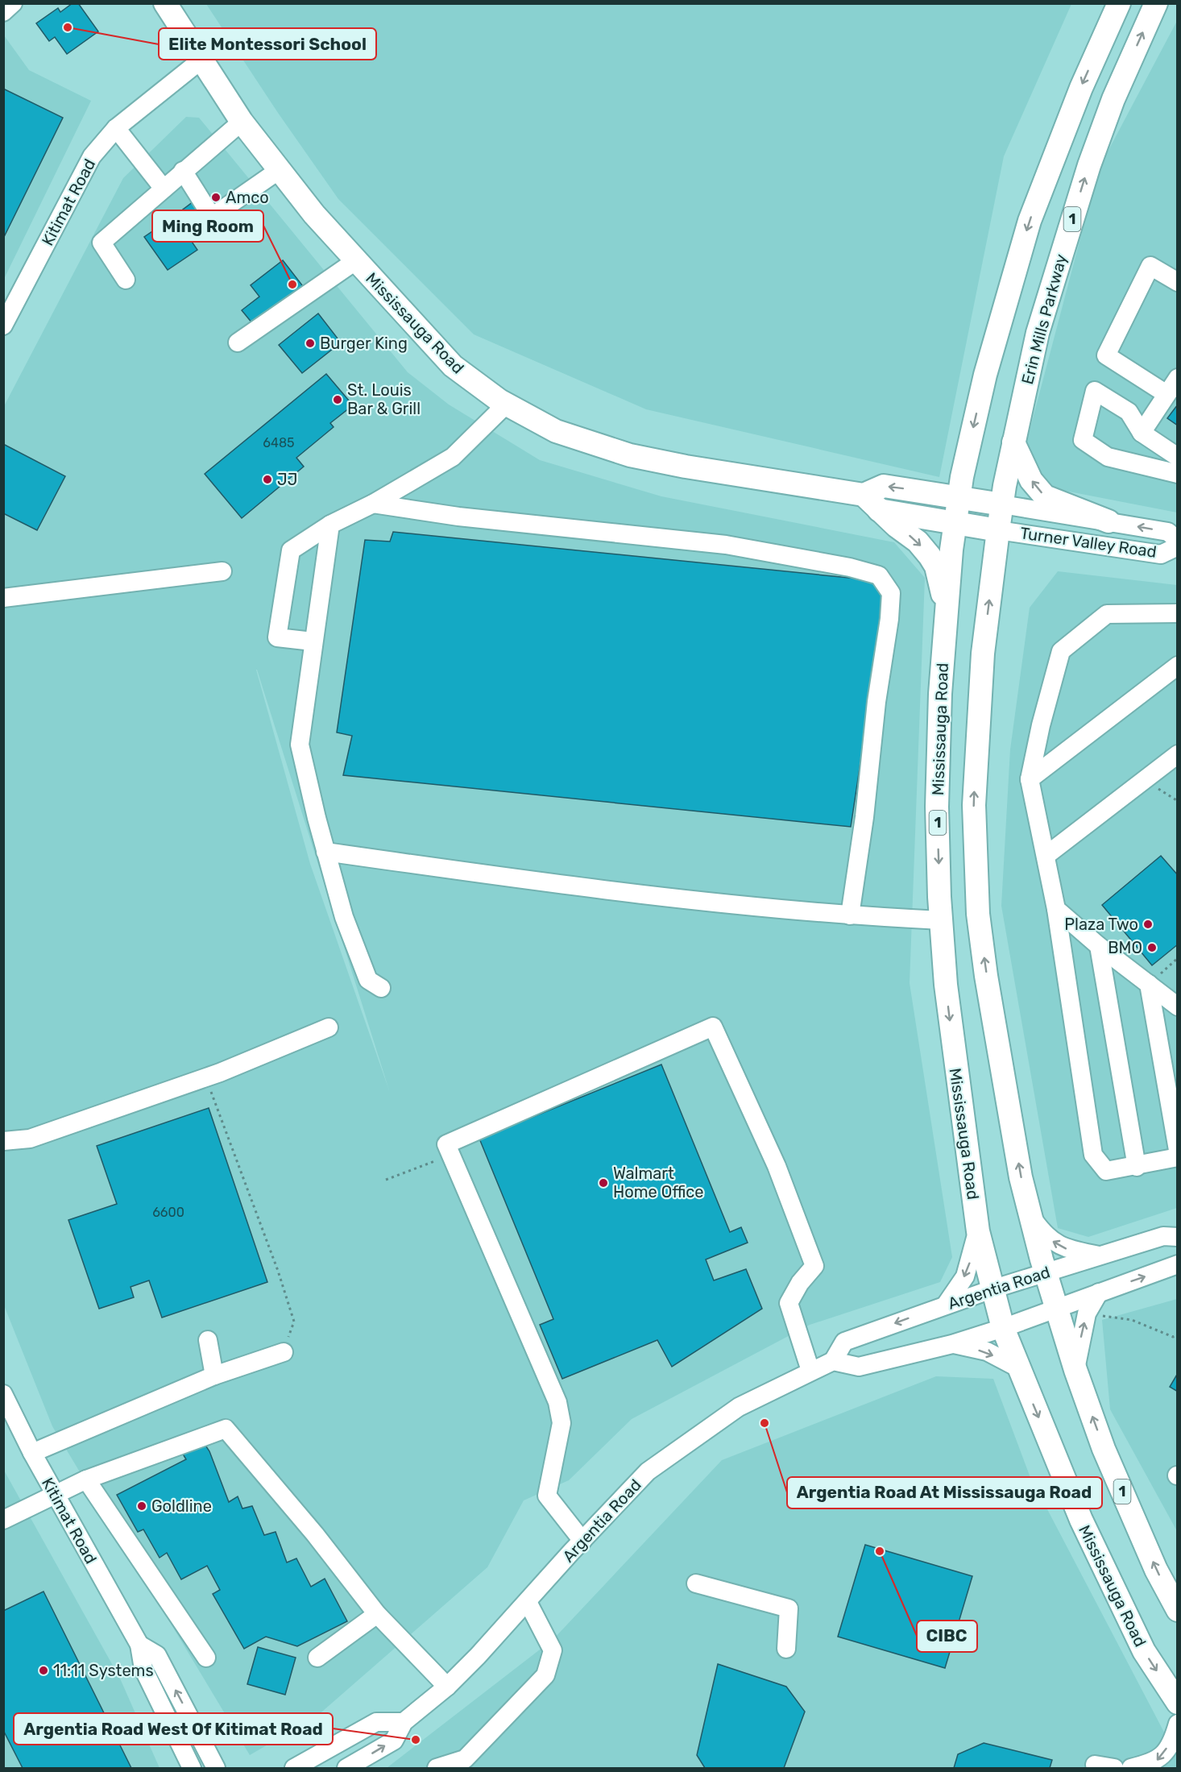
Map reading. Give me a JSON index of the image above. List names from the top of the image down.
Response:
{
  "streets": {
    "main road": ["1", "Erin Mills Parkway", "Mississauga Road"],
    "street": ["Kitimat Road", "Turner Valley Road", "Argentia Road"]
  },
  "crossings": [
    ["Kitimat Road", "Mississauga Road"],
    ["1", "Erin Mills Parkway"],
    ["1", "Mississauga Road"],
    ["1", "Turner Valley Road"],
    ["1", "Argentia Road"],
    ["Erin Mills Parkway", "Mississauga Road"],
    ["Erin Mills Parkway", "Turner Valley Road"],
    ["Mississauga Road", "Turner Valley Road"],
    ["Mississauga Road", "Argentia Road"]
  ],
  "places": [
    "Elite Montessori School",
    "Amco",
    "Ming Room",
    "Burger King",
    "St. Louis Bar & Grill",
    "JJ",
    "Plaza Two",
    "BMO",
    "Walmart Home Office",
    "Argentia Road At Mississauga Road",
    "Goldline",
    "CIBC",
    "11:11 Systems",
    "Argentia Road West Of Kitimat Road"
  ],
  "house_numbers": ["6485", "6600"]
}
